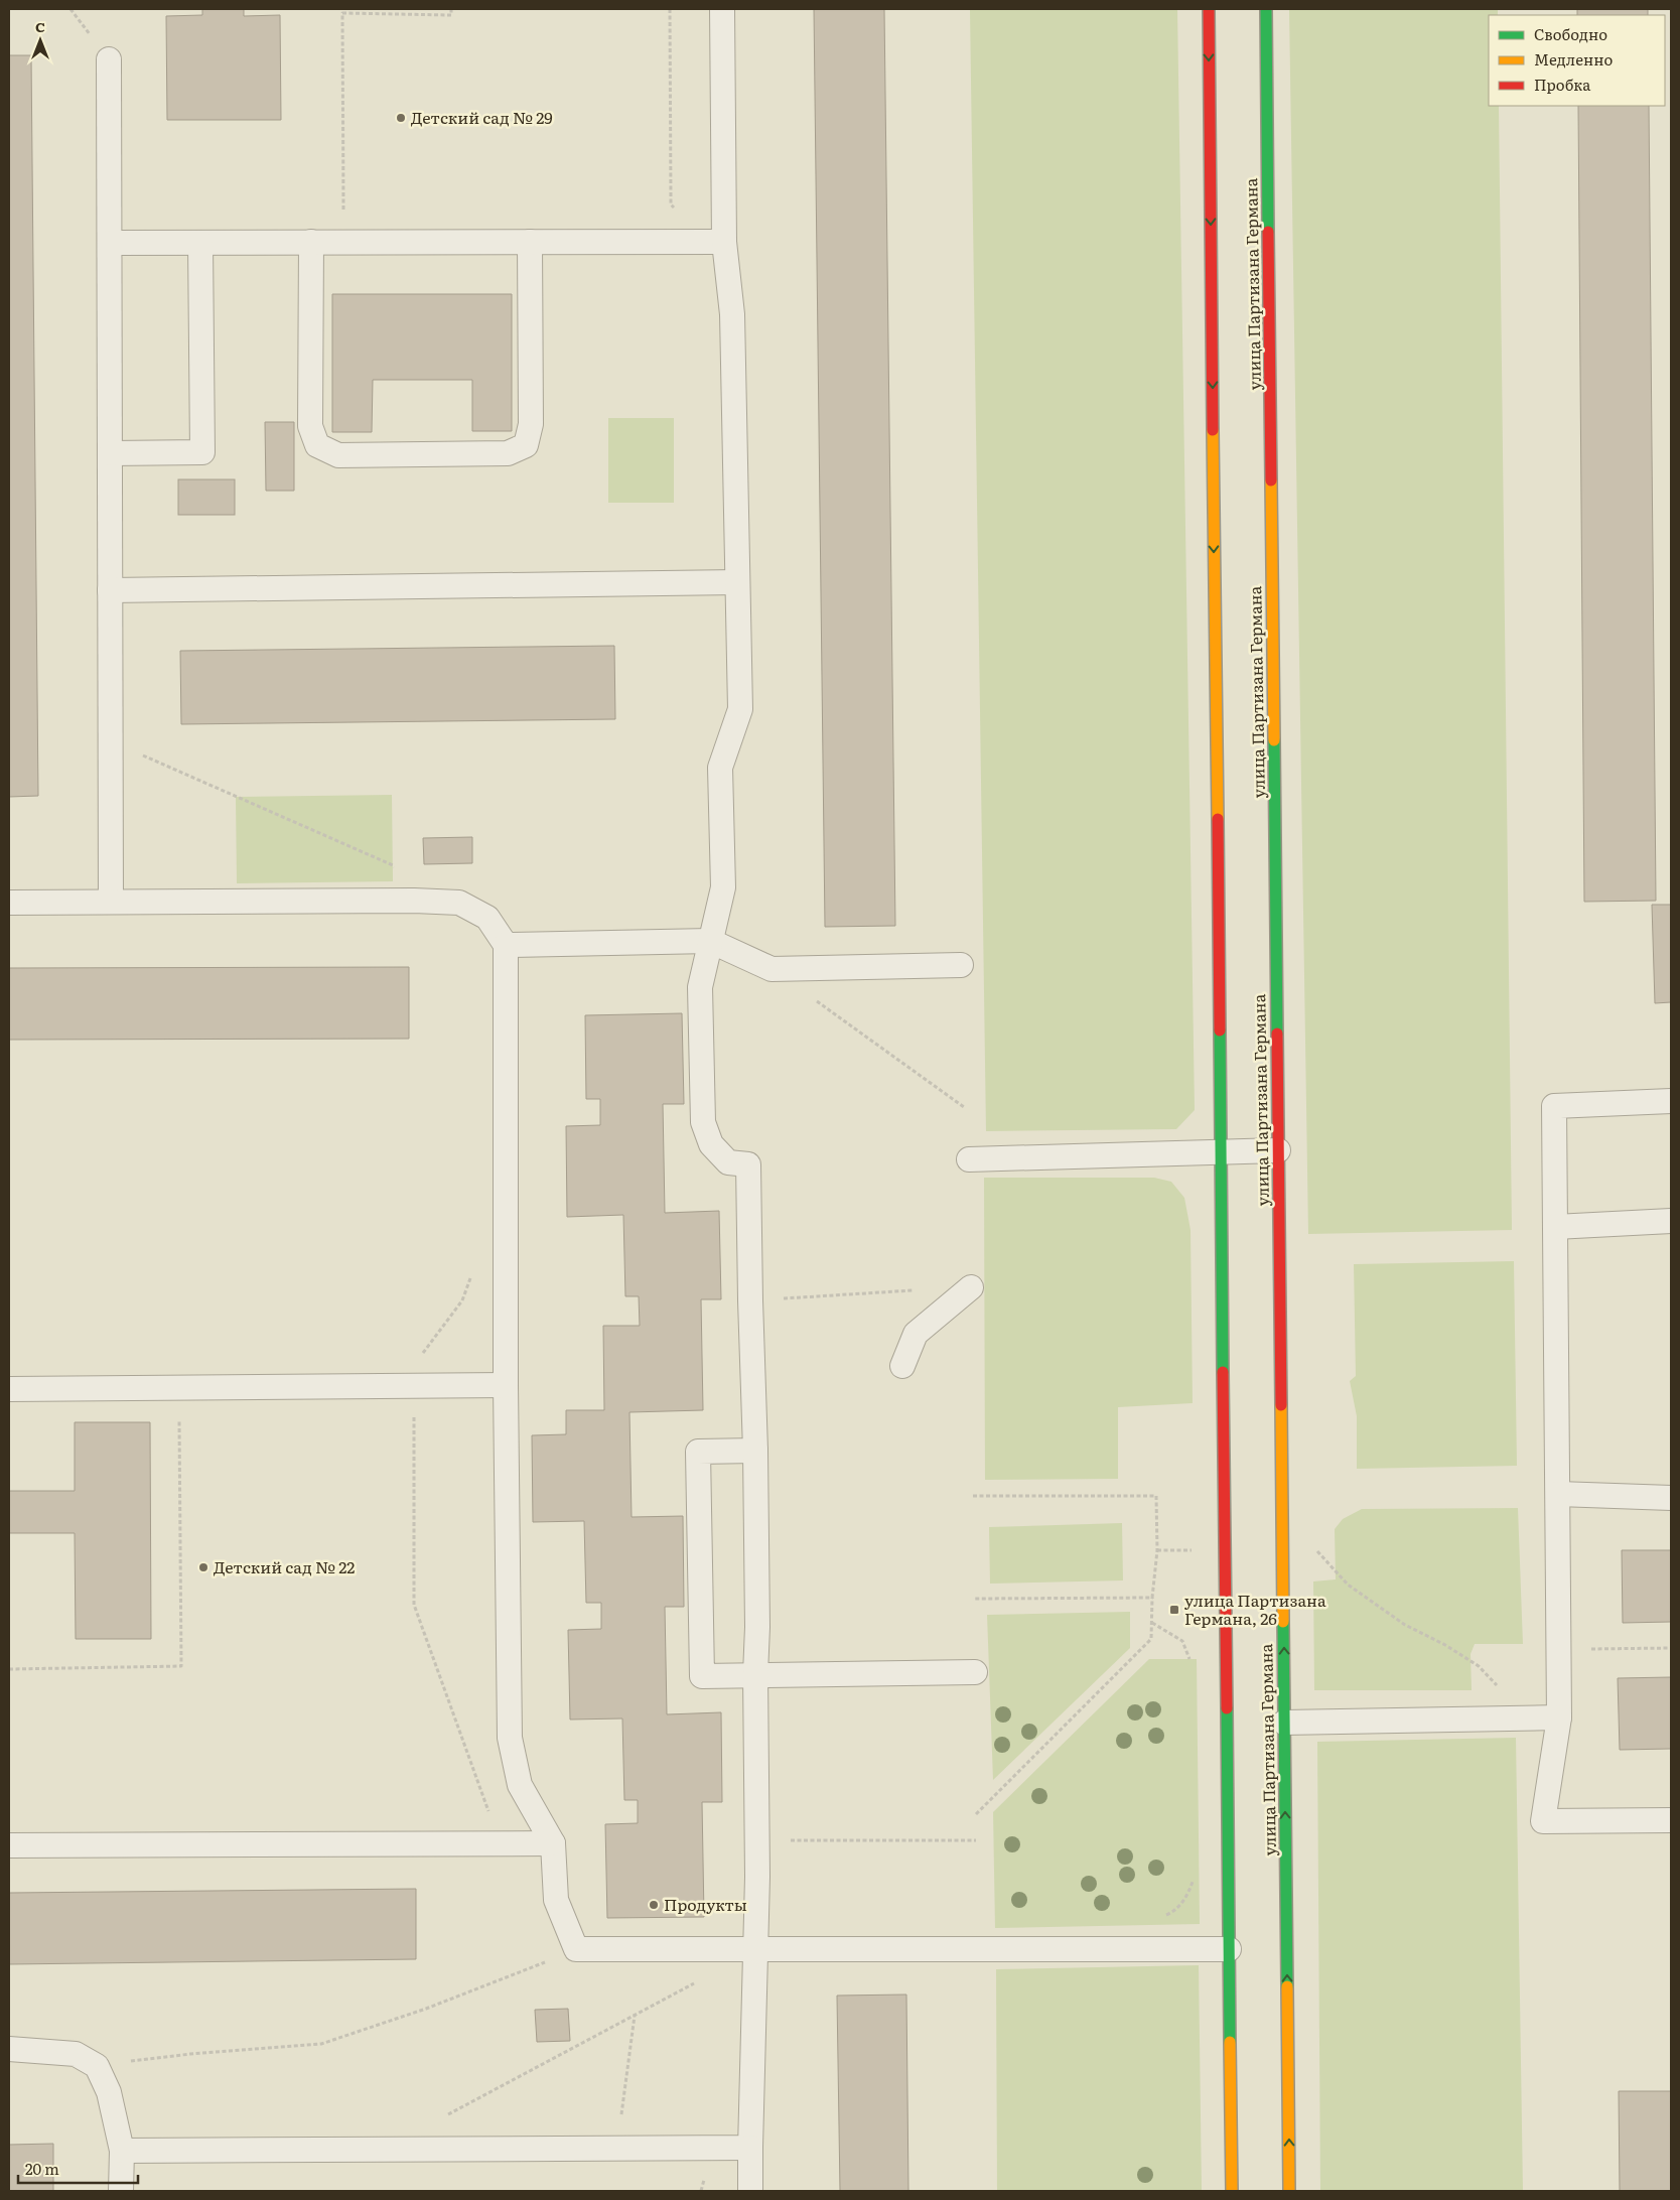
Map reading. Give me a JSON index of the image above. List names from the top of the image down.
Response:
{
  "streets": {
    "main road": ["улица Партизана Германа"]
  },
  "places": {
    "other": ["Детский сад № 29", "Детский сад № 22", "Продукты"],
    "transit": ["улица Партизана Германа, 26"]
  },
  "legend": ["Свободно", "Медленно", "Пробка"],
  "scale_bar": "20 m",
  "north": "top"
}
